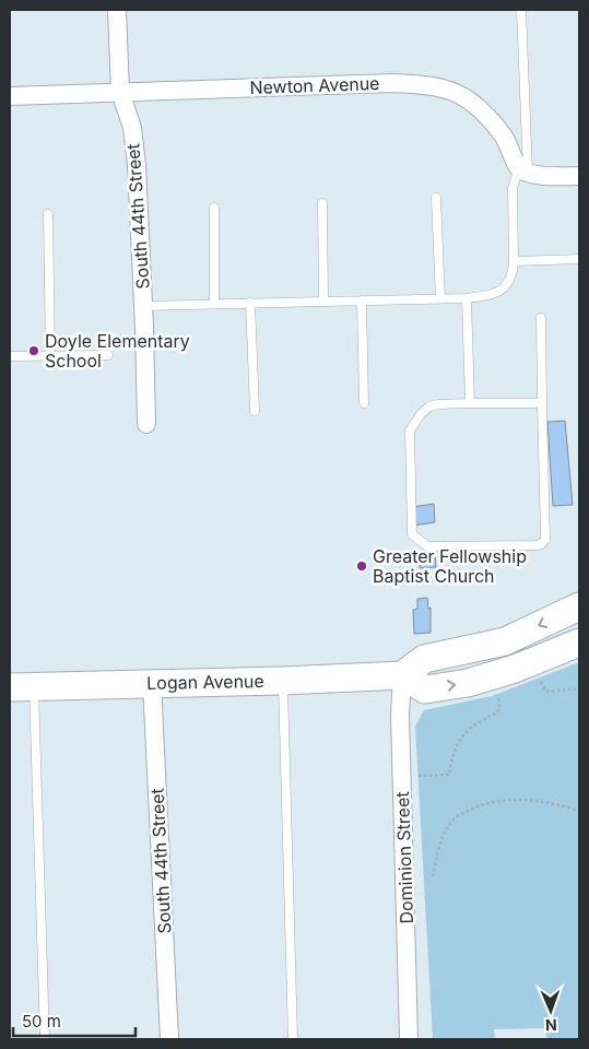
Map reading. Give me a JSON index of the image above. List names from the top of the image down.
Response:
{
  "streets": {
    "main road": ["Logan Avenue"],
    "street": ["Newton Avenue", "South 44th Street", "Dominion Street"]
  },
  "crossings": [
    ["Newton Avenue", "South 44th Street"],
    ["South 44th Street", "Logan Avenue"],
    ["Logan Avenue", "Dominion Street"]
  ],
  "places": ["Doyle Elementary School", "Greater Fellowship Baptist Church"],
  "scale_bar": "50 m",
  "north": "bottom"
}
